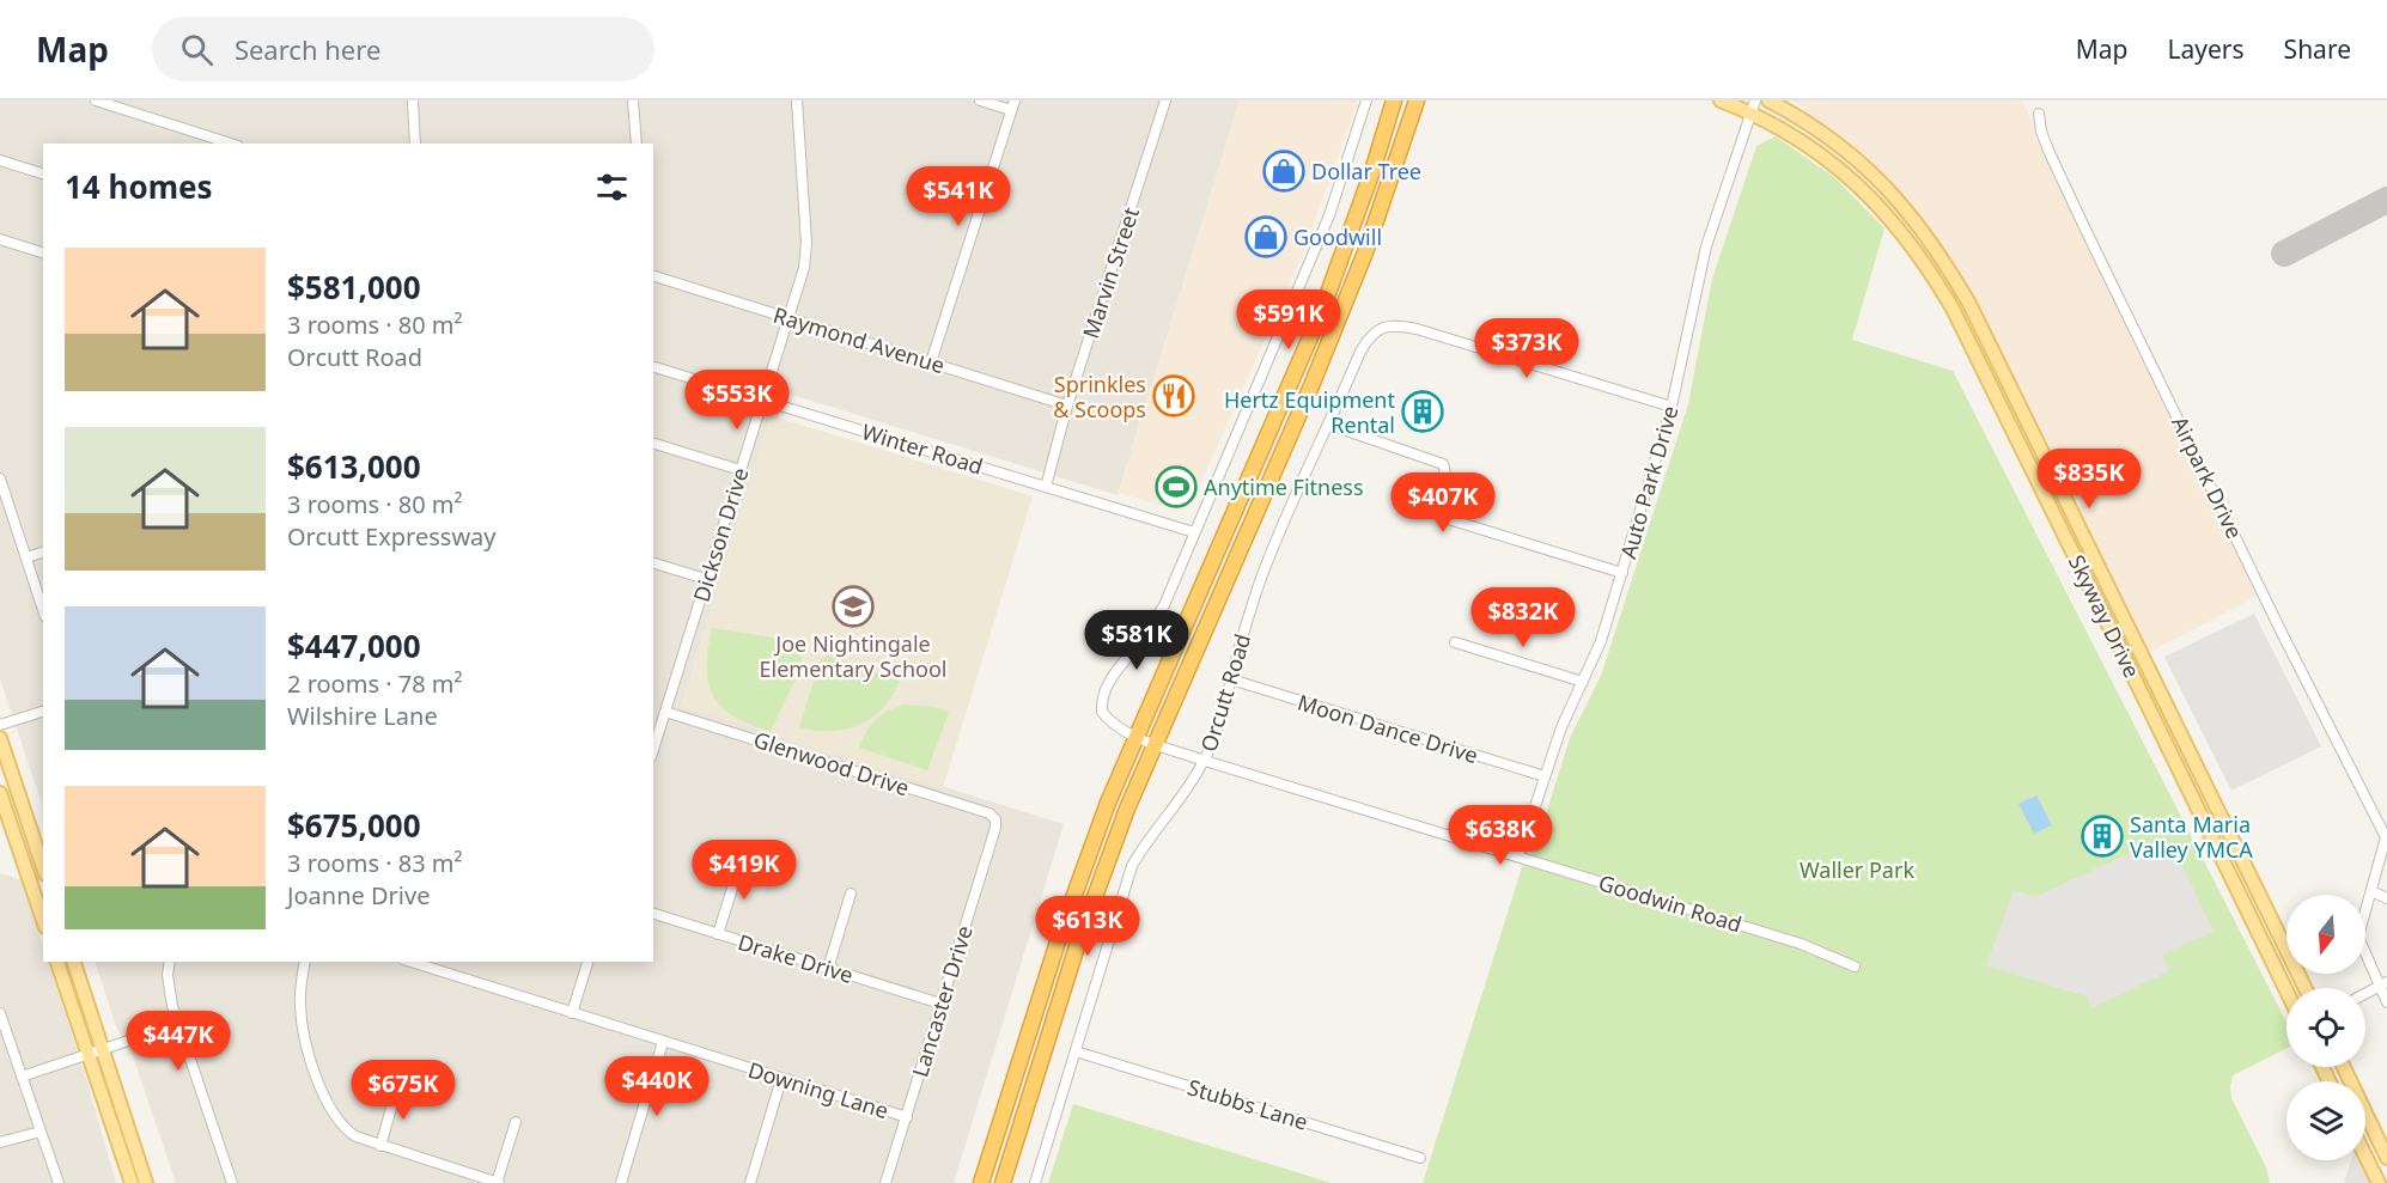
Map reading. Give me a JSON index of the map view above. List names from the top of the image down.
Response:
{
  "streets": {
    "main road": ["Skyway Drive"],
    "street": [
      "Marvin Street",
      "Raymond Avenue",
      "Winter Road",
      "Airpark Drive",
      "Auto Park Drive",
      "Dickson Drive",
      "Orcutt Road",
      "Moon Dance Drive",
      "Glenwood Drive",
      "Goodwin Road",
      "Drake Drive",
      "Lancaster Drive",
      "Downing Lane",
      "Stubbs Lane"
    ]
  },
  "crossings": [
    ["Marvin Street", "Raymond Avenue"],
    ["Marvin Street", "Winter Road"],
    ["Raymond Avenue", "Dickson Drive"],
    ["Winter Road", "Dickson Drive"],
    ["Auto Park Drive", "Skyway Drive"],
    ["Auto Park Drive", "Orcutt Road"],
    ["Auto Park Drive", "Moon Dance Drive"],
    ["Auto Park Drive", "Goodwin Road"],
    ["Dickson Drive", "Glenwood Drive"],
    ["Orcutt Road", "Moon Dance Drive"],
    ["Orcutt Road", "Goodwin Road"],
    ["Orcutt Road", "Stubbs Lane"],
    ["Glenwood Drive", "Lancaster Drive"],
    ["Drake Drive", "Lancaster Drive"],
    ["Lancaster Drive", "Downing Lane"]
  ],
  "parks": ["Waller Park"],
  "places": {
    "shop": ["Dollar Tree", "Goodwill"],
    "restaurant": ["Sprinkles & Scoops"],
    "building": ["Hertz Equipment Rental", "Santa Maria Valley YMCA"],
    "sports": ["Anytime Fitness"],
    "school or university": ["Joe Nightingale Elementary School"]
  },
  "north": "bottom",
  "page": {
    "header": "Map",
    "search": "Search here",
    "nav": ["Map", "Layers", "Share"],
    "heading": "14 homes",
    "price": [
      "$541K",
      "$591K",
      "$373K",
      "$553K",
      "$835K",
      "$407K",
      "$832K",
      "$581K",
      "$638K",
      "$419K",
      "$613K",
      "$447K",
      "$440K",
      "$675K"
    ],
    "list": [
      {
        "name": "$581,000",
        "note": "3 rooms · 80 m² · Orcutt Road"
      },
      {
        "name": "$613,000",
        "note": "3 rooms · 80 m² · Orcutt Expressway"
      },
      {
        "name": "$447,000",
        "note": "2 rooms · 78 m² · Wilshire Lane"
      },
      {
        "name": "$675,000",
        "note": "3 rooms · 83 m² · Joanne Drive"
      }
    ]
  }
}
